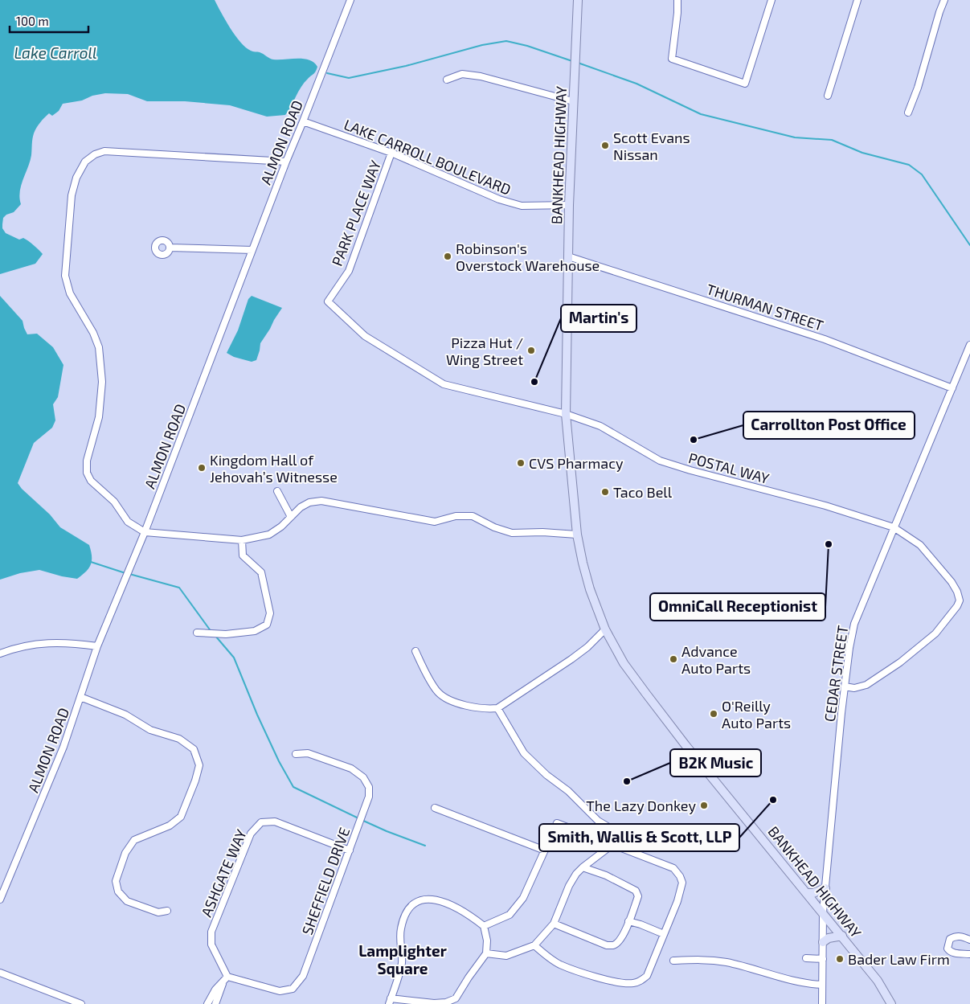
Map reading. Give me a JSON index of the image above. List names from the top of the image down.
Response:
{
  "streets": {
    "main road": ["BANKHEAD HIGHWAY"],
    "street": [
      "ALMON ROAD",
      "LAKE CARROLL BOULEVARD",
      "PARK PLACE WAY",
      "THURMAN STREET",
      "POSTAL WAY",
      "CEDAR STREET",
      "ASHGATE WAY",
      "SHEFFIELD DRIVE"
    ]
  },
  "crossings": [
    ["ALMON ROAD", "LAKE CARROLL BOULEVARD"],
    ["BANKHEAD HIGHWAY", "LAKE CARROLL BOULEVARD"],
    ["BANKHEAD HIGHWAY", "THURMAN STREET"],
    ["BANKHEAD HIGHWAY", "POSTAL WAY"],
    ["BANKHEAD HIGHWAY", "CEDAR STREET"],
    ["LAKE CARROLL BOULEVARD", "PARK PLACE WAY"],
    ["PARK PLACE WAY", "POSTAL WAY"],
    ["THURMAN STREET", "CEDAR STREET"],
    ["POSTAL WAY", "CEDAR STREET"],
    ["ASHGATE WAY", "SHEFFIELD DRIVE"]
  ],
  "districts": ["Lamplighter Square"],
  "water": ["Lake Carroll"],
  "places": [
    "Scott Evans Nissan",
    "Robinson's Overstock Warehouse",
    "Pizza Hut / Wing Street",
    "Martin's",
    "Carrollton Post Office",
    "CVS Pharmacy",
    "Kingdom Hall of Jehovah’s Witnesse",
    "Taco Bell",
    "OmniCall Receptionist",
    "Advance Auto Parts",
    "O'Reilly Auto Parts",
    "B2K Music",
    "Smith, Wallis & Scott, LLP",
    "The Lazy Donkey",
    "Bader Law Firm"
  ],
  "scale_bar": "100 m"
}
